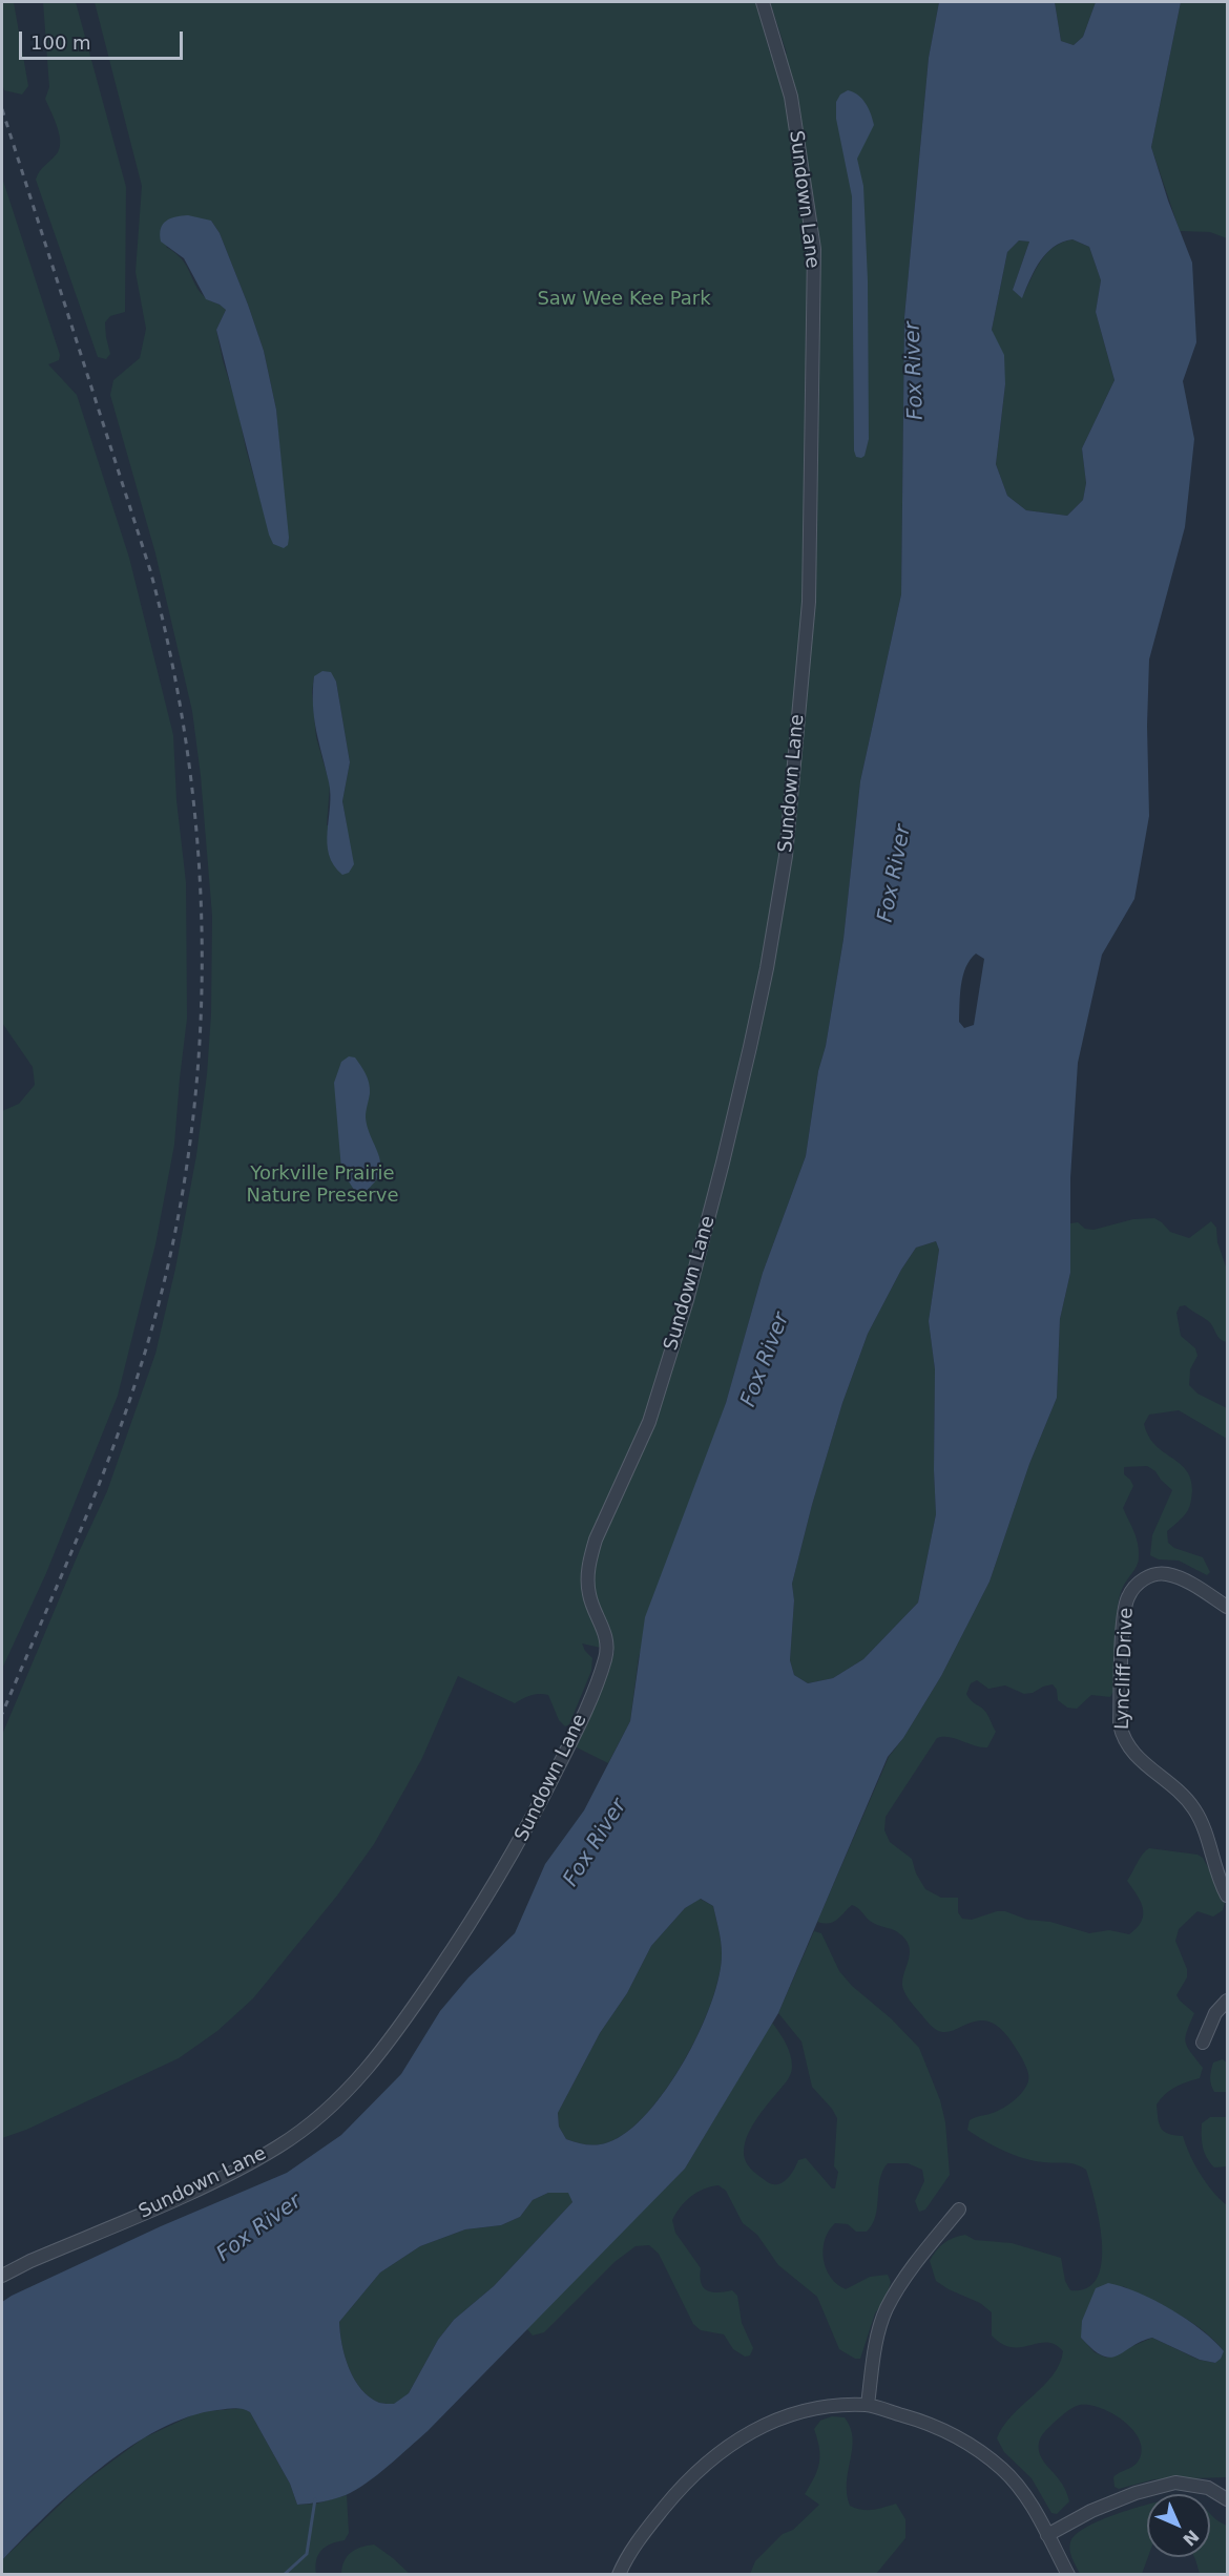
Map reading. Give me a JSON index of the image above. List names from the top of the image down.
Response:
{
  "streets": {
    "street": ["Sundown Lane", "Lyncliff Drive"]
  },
  "water": ["Fox River"],
  "parks": ["Saw Wee Kee Park", "Yorkville Prairie Nature Preserve"],
  "scale_bar": "100 m",
  "north": "bottom right"
}
